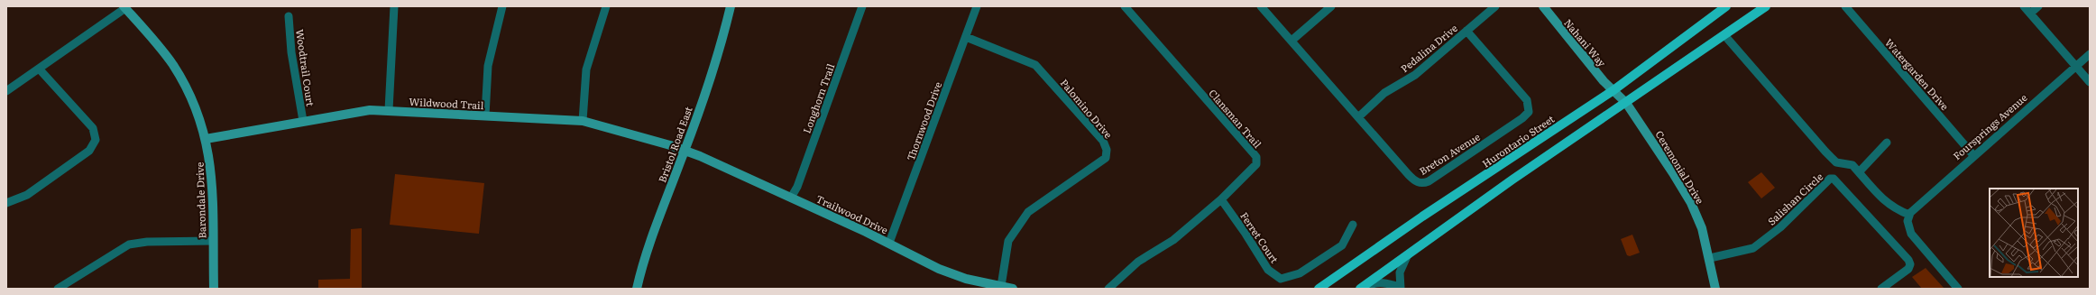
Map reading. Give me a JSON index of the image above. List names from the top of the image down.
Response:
{
  "streets": {
    "main road": ["Hurontario Street"],
    "street": [
      "Nahani Way",
      "Pedalina Drive",
      "Woodtrail Court",
      "Watergarden Drive",
      "Longhorn Trail",
      "Wildwood Trail",
      "Palomino Drive",
      "Clansman Trail",
      "Thornwood Drive",
      "Foursprings Avenue",
      "Bristol Road East",
      "Breton Avenue",
      "Ceremonial Drive",
      "Salishan Circle",
      "Barondale Drive",
      "Trailwood Drive",
      "Ferret Court"
    ]
  },
  "crossings": [
    ["Nahani Way", "Hurontario Street"],
    ["Nahani Way", "Ceremonial Drive"],
    ["Pedalina Drive", "Breton Avenue"],
    ["Woodtrail Court", "Wildwood Trail"],
    ["Watergarden Drive", "Foursprings Avenue"],
    ["Longhorn Trail", "Trailwood Drive"],
    ["Wildwood Trail", "Bristol Road East"],
    ["Wildwood Trail", "Barondale Drive"],
    ["Wildwood Trail", "Trailwood Drive"],
    ["Palomino Drive", "Thornwood Drive"],
    ["Palomino Drive", "Trailwood Drive"],
    ["Clansman Trail", "Ferret Court"],
    ["Thornwood Drive", "Trailwood Drive"],
    ["Bristol Road East", "Trailwood Drive"],
    ["Ceremonial Drive", "Salishan Circle"]
  ]
}
